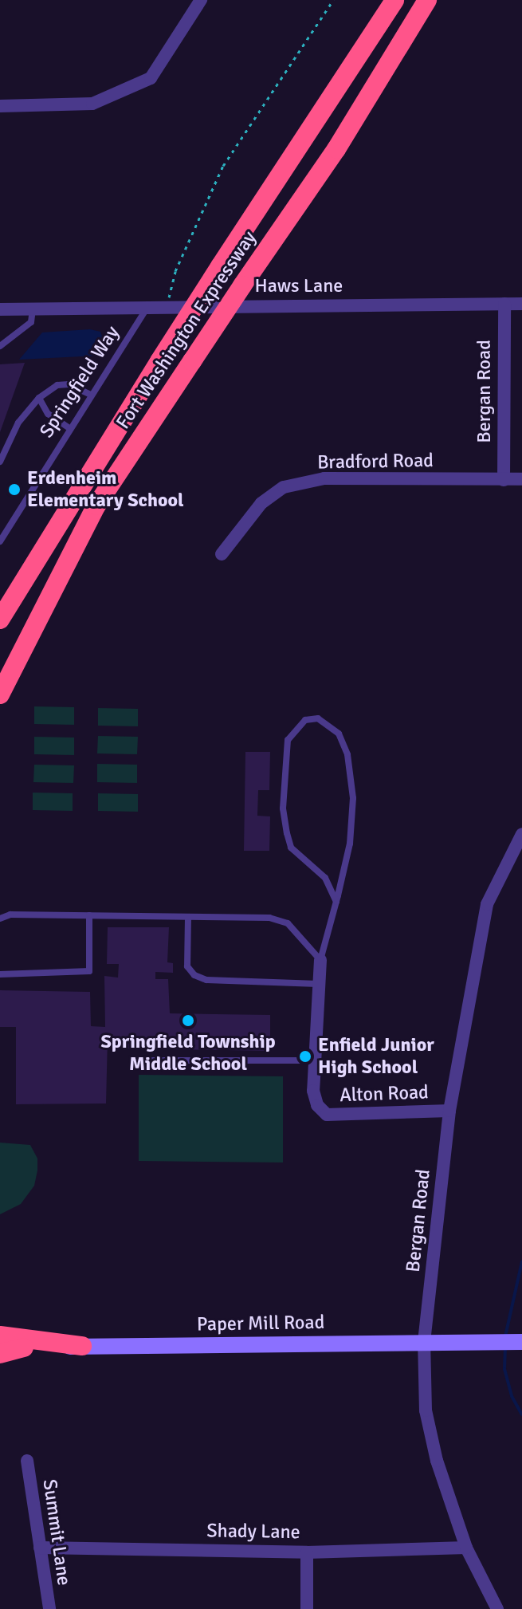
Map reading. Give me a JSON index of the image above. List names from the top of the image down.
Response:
{
  "streets": {
    "highway": ["Fort Washington Expressway"],
    "main road": ["Paper Mill Road"],
    "street": [
      "Haws Lane",
      "Bergan Road",
      "Bradford Road",
      "Alton Road",
      "Shady Lane",
      "Summit Lane"
    ],
    "lane": ["Springfield Way"]
  },
  "crossings": [
    ["Haws Lane", "Springfield Way"],
    ["Haws Lane", "Bergan Road"],
    ["Bergan Road", "Bradford Road"],
    ["Bergan Road", "Alton Road"],
    ["Bergan Road", "Paper Mill Road"],
    ["Bergan Road", "Shady Lane"],
    ["Shady Lane", "Summit Lane"]
  ],
  "places": ["Erdenheim Elementary School", "Springfield Township Middle School", "Enfield Junior High School"]
}
